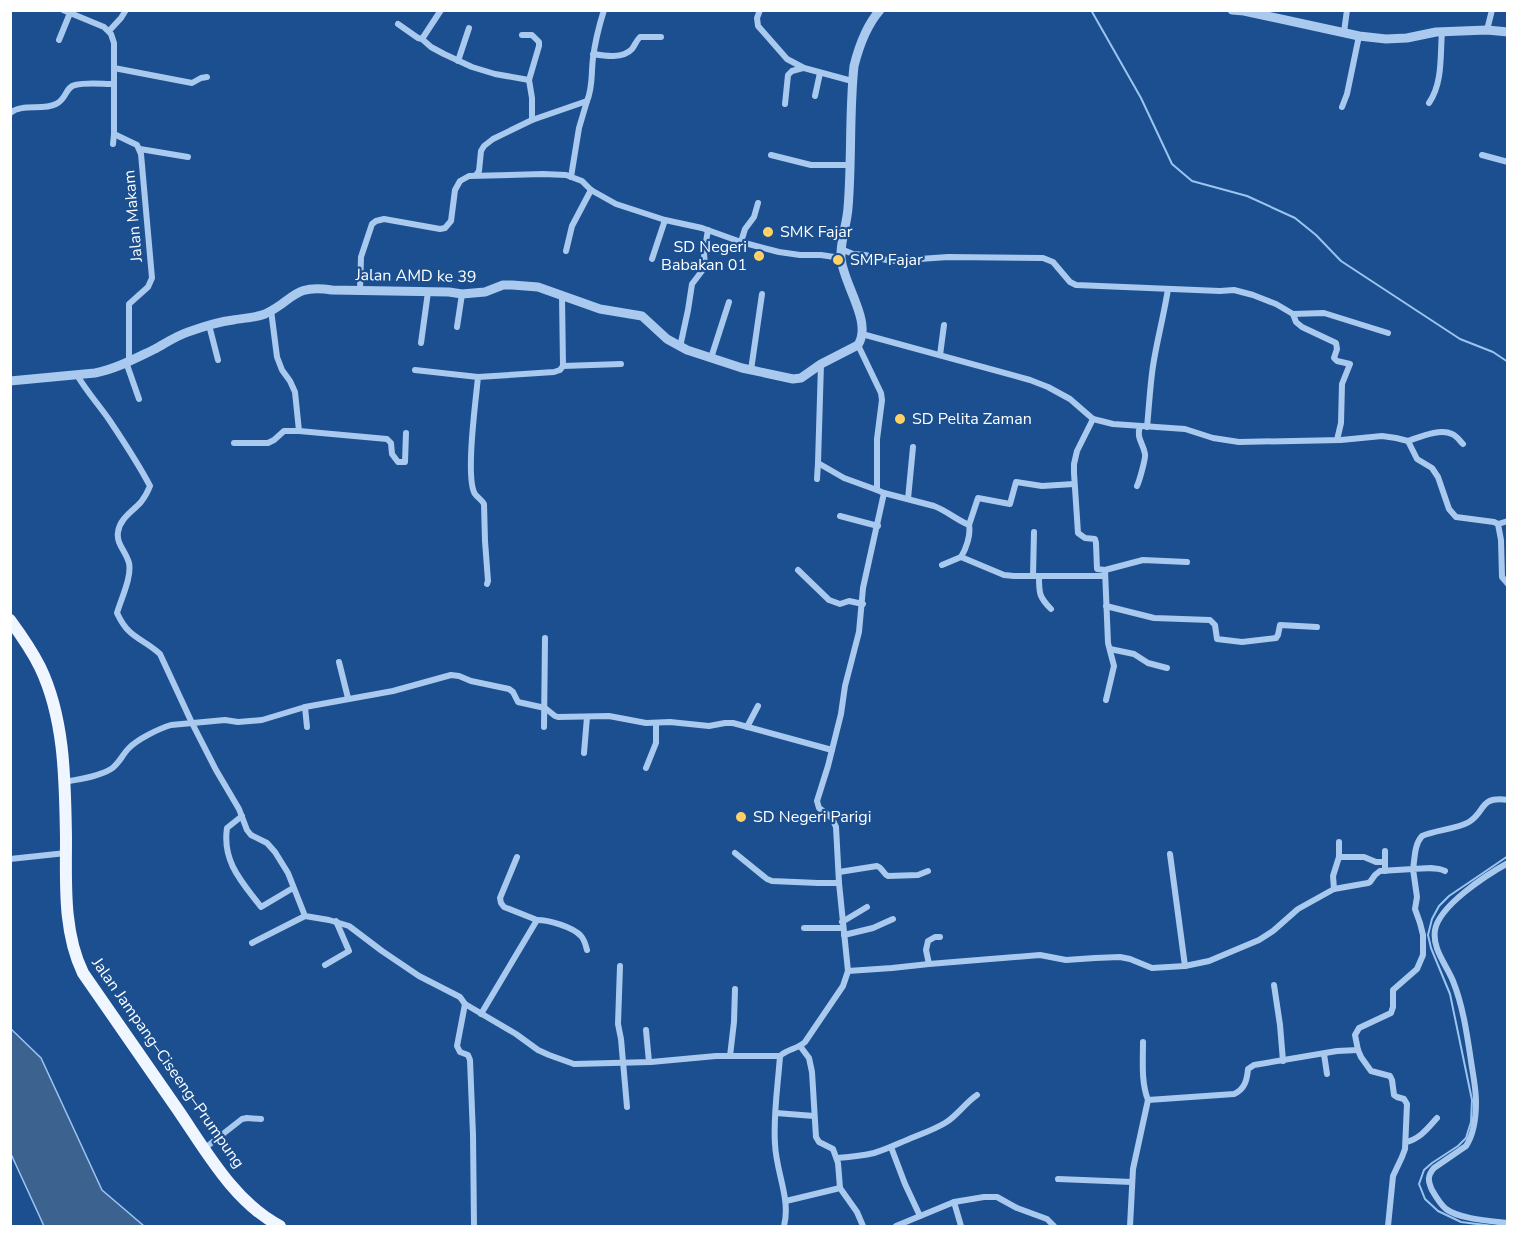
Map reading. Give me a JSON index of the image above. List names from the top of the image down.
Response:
{
  "streets": {
    "main road": ["Jalan Jampang–Ciseeng–Prumpung"],
    "street": ["Jalan Makam", "Jalan AMD ke 39"]
  },
  "crossings": [
    ["Jalan Makam", "Jalan AMD ke 39"]
  ],
  "places": [
    "SMK Fajar",
    "SD Negeri Babakan 01",
    "SMP Fajar",
    "SD Pelita Zaman",
    "SD Negeri Parigi"
  ]
}
